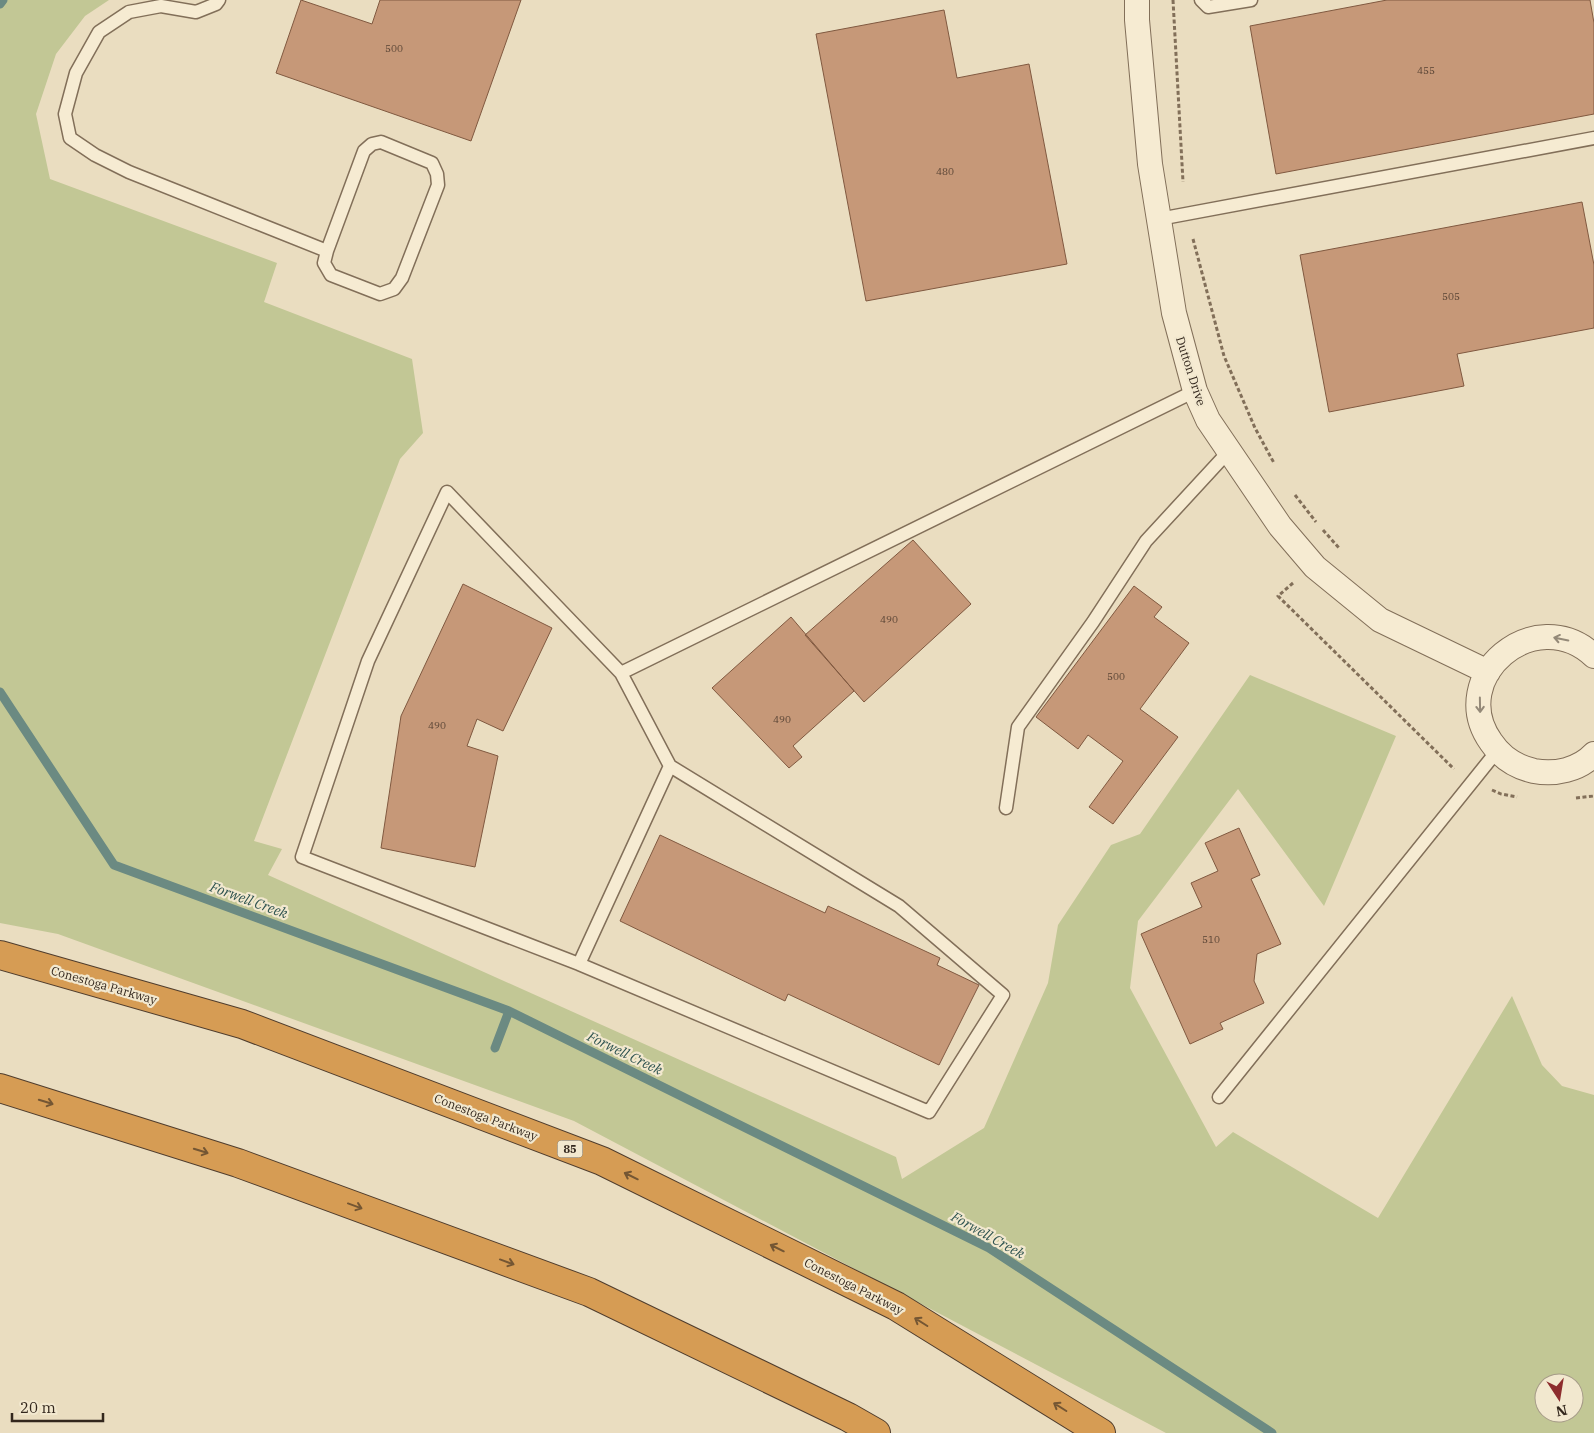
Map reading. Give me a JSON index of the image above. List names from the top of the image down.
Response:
{
  "streets": {
    "highway": ["Conestoga Parkway", "85"],
    "street": ["Dutton Drive"]
  },
  "water": ["Forwell Creek"],
  "house_numbers": [
    "500",
    "455",
    "480",
    "505",
    "490",
    "500",
    "490",
    "490",
    "510"
  ],
  "scale_bar": "20 m",
  "north": "bottom"
}
